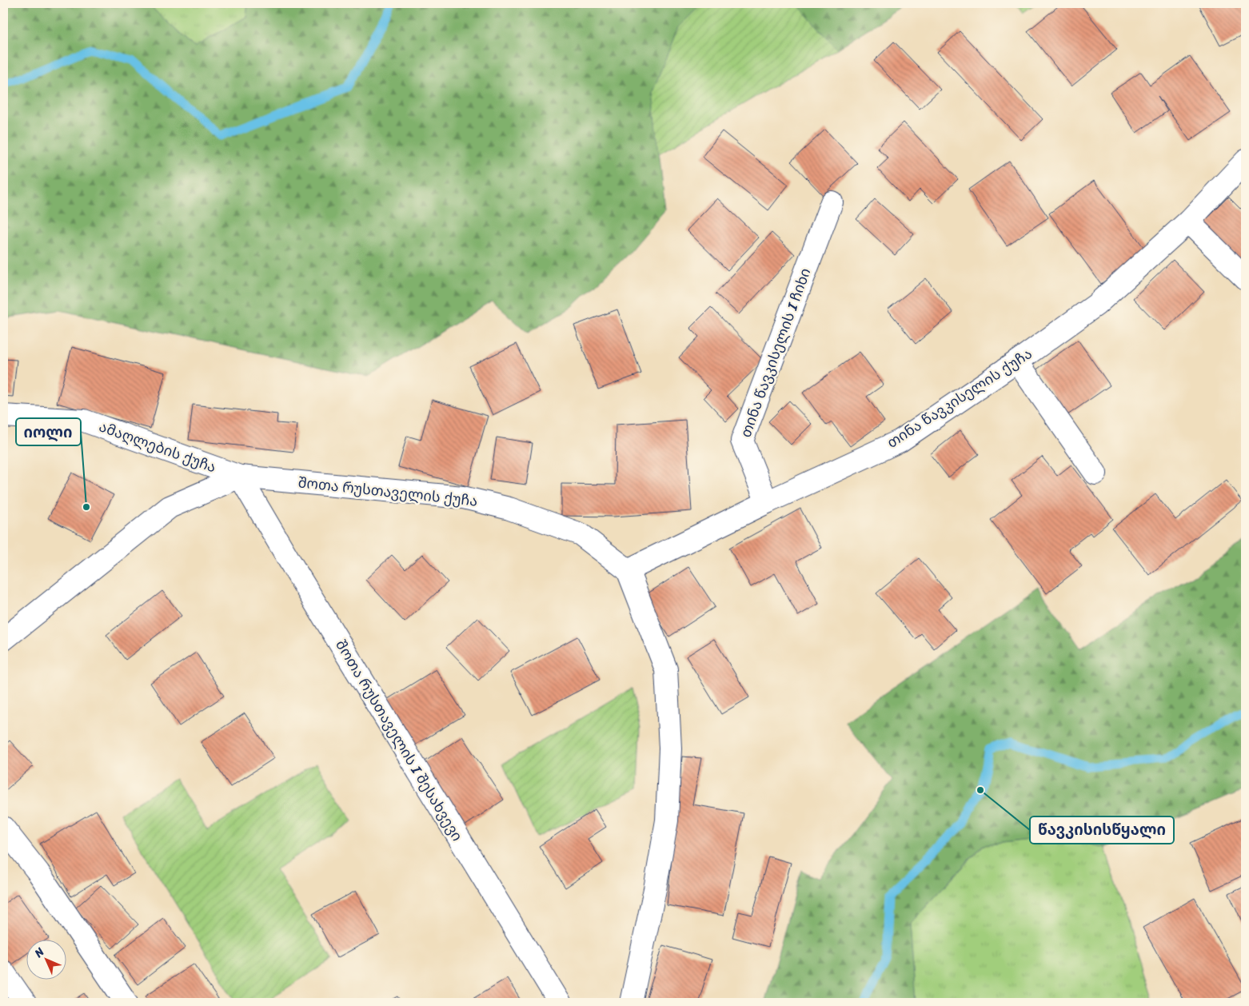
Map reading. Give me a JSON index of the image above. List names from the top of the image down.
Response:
{
  "streets": {
    "street": [
      "თინა წავკისელის I ჩიხი",
      "თინა წავკისელის ქუჩა",
      "ამაღლების ქუჩა",
      "შოთა რუსთაველის ქუჩა",
      "შოთა რუსთაველის I შესახვევი"
    ]
  },
  "crossings": [
    ["თინა წავკისელის I ჩიხი", "თინა წავკისელის ქუჩა"],
    ["თინა წავკისელის ქუჩა", "შოთა რუსთაველის ქუჩა"],
    ["ამაღლების ქუჩა", "შოთა რუსთაველის ქუჩა"],
    ["ამაღლების ქუჩა", "შოთა რუსთაველის I შესახვევი"],
    ["შოთა რუსთაველის ქუჩა", "შოთა რუსთაველის I შესახვევი"]
  ],
  "places": ["იოლი", "წავკისისწყალი"],
  "north": "top left"
}
